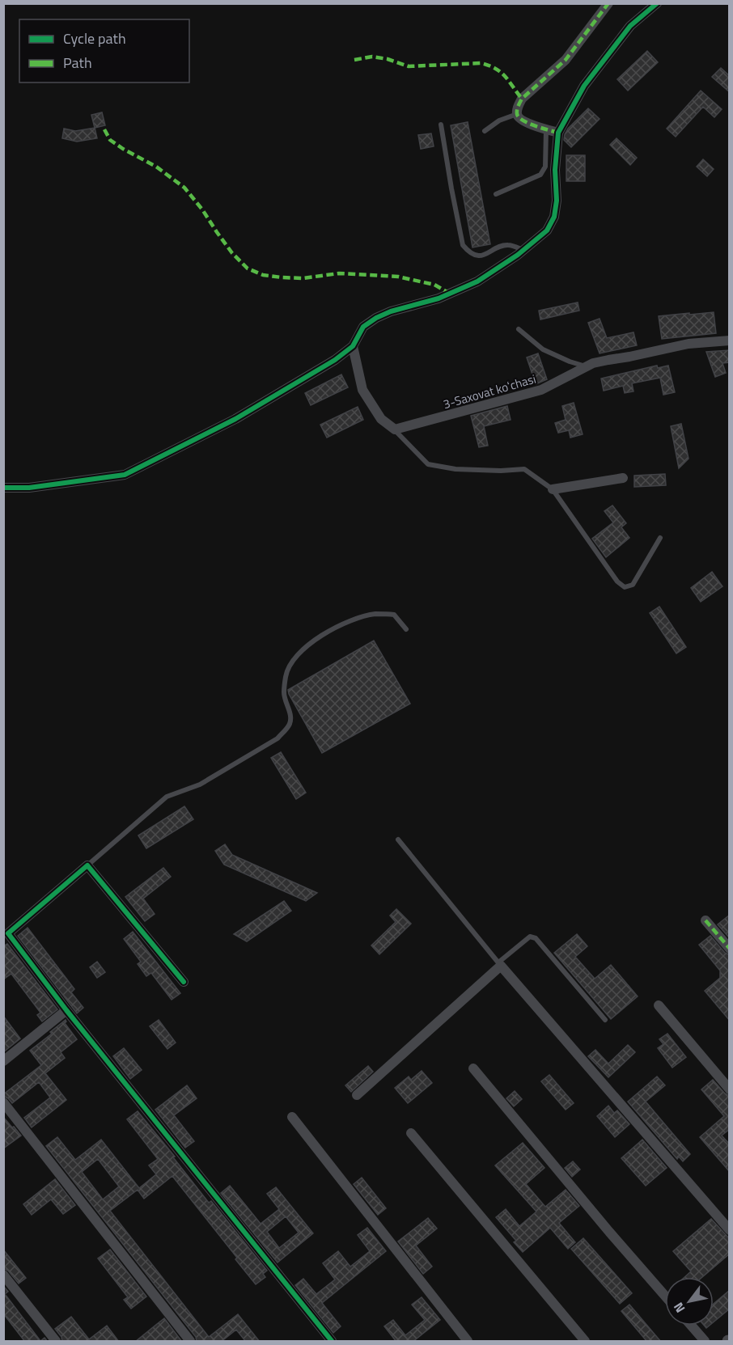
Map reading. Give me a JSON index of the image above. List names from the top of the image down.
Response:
{
  "streets": {
    "street": ["3-Saxovat koʻchasi"]
  },
  "legend": ["Cycle path", "Path"],
  "north": "bottom left"
}
